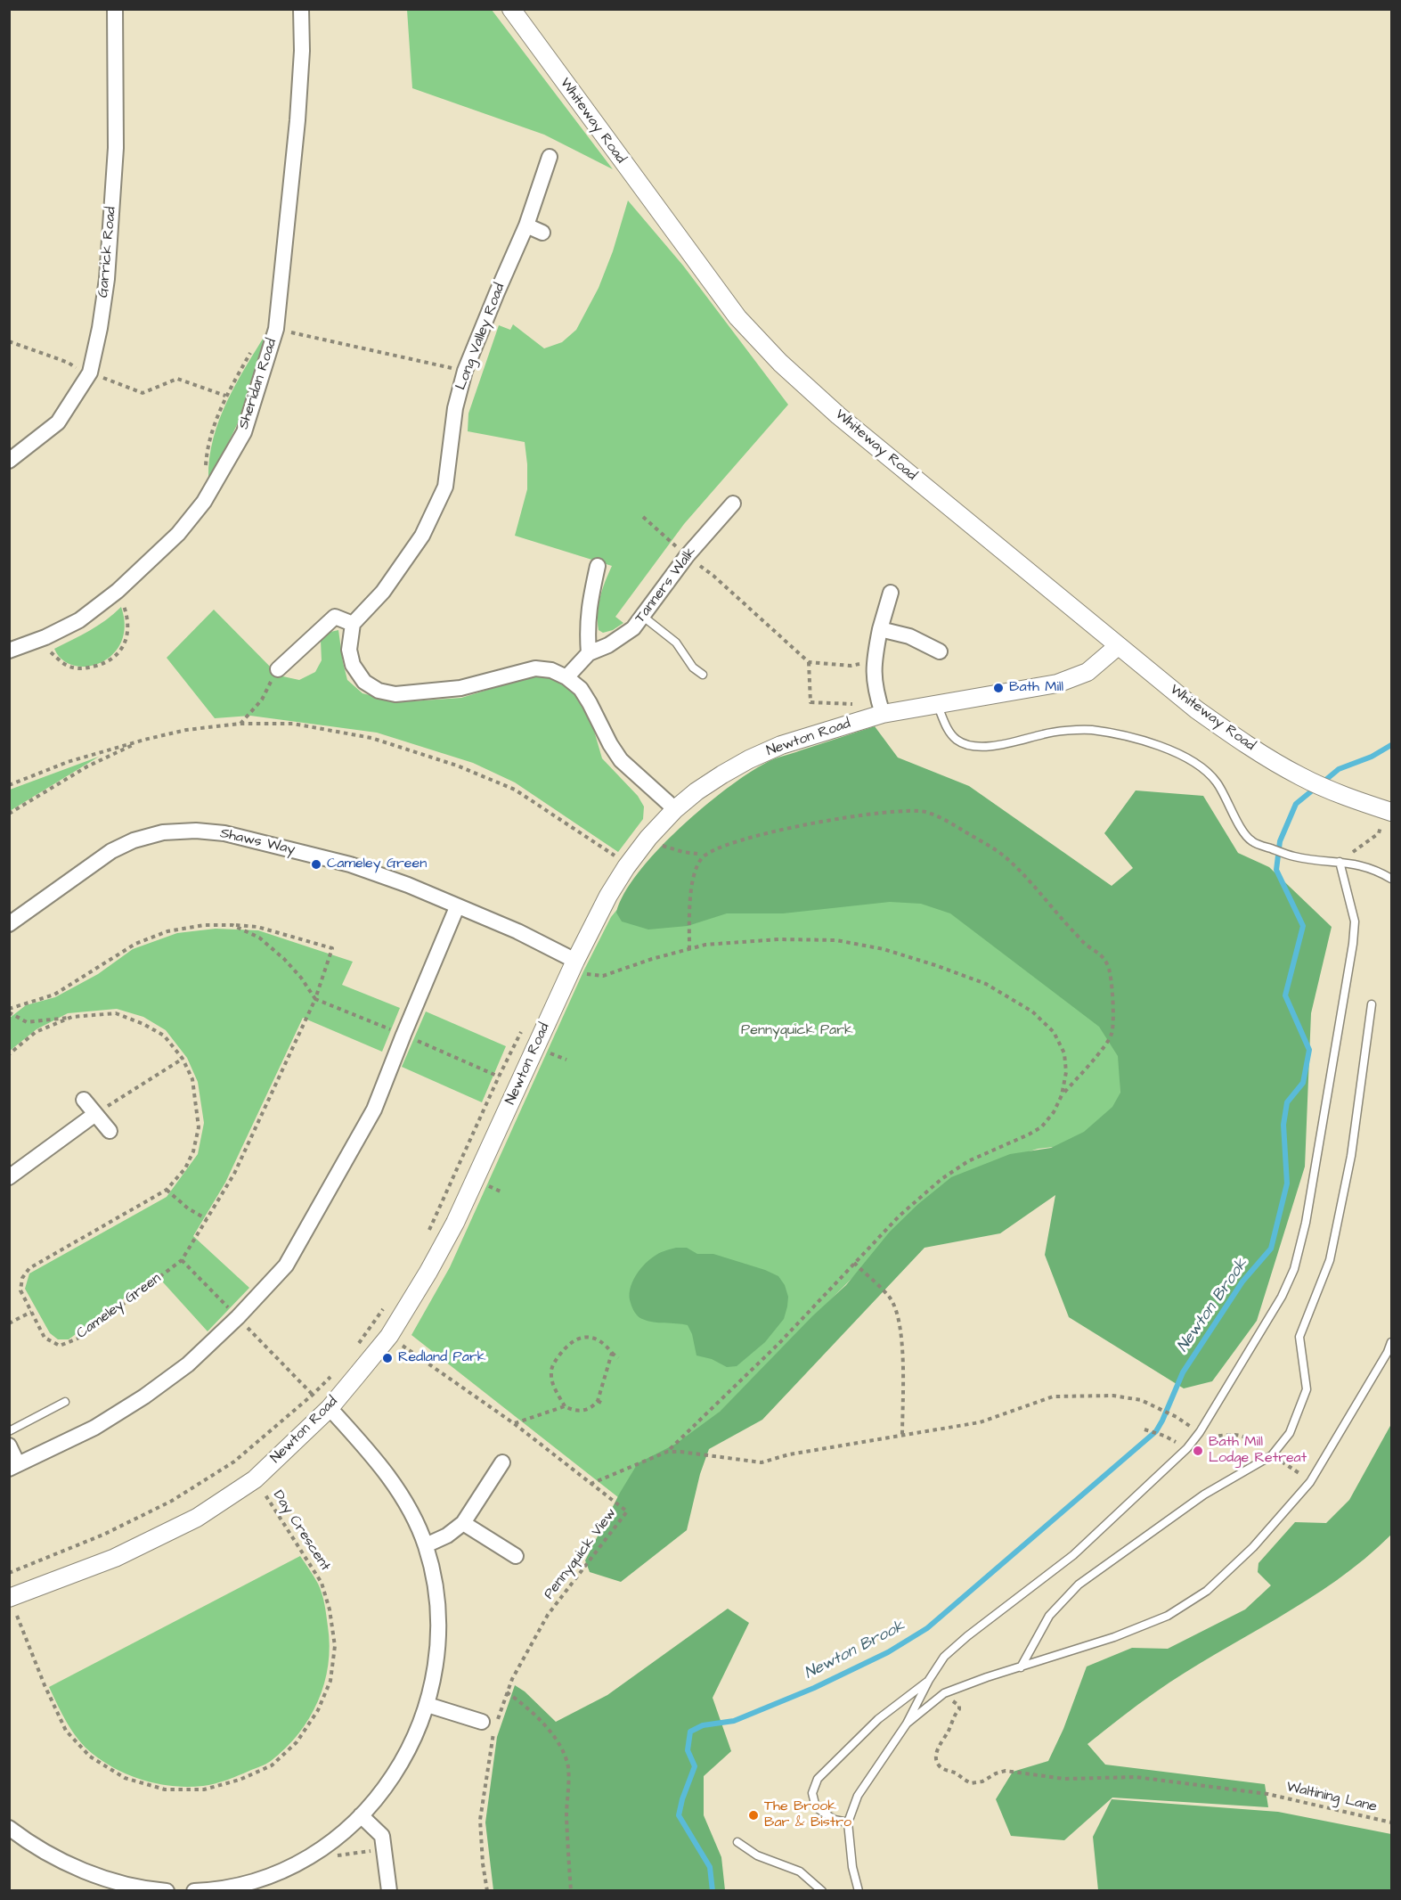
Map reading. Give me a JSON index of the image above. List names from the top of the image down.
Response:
{
  "streets": {
    "street": [
      "Whiteway Road",
      "Garrick Road",
      "Long Valley Road",
      "Sheridan Road",
      "Tanners Walk",
      "Newton Road",
      "Shaws Way"
    ],
    "path": [
      "Cameley Green",
      "Day Crescent",
      "Pennyquick View",
      "Waltining Lane"
    ]
  },
  "crossings": [
    ["Whiteway Road", "Newton Road"],
    ["Newton Road", "Shaws Way"],
    ["Newton Road", "Day Crescent"],
    ["Newton Road", "Pennyquick View"]
  ],
  "water": ["Newton Brook"],
  "parks": ["Pennyquick Park"],
  "places": [
    "Bath Mill",
    "Cameley Green",
    "Redland Park",
    "Bath Mill Lodge Retreat",
    "The Brook Bar & Bistro"
  ]
}
